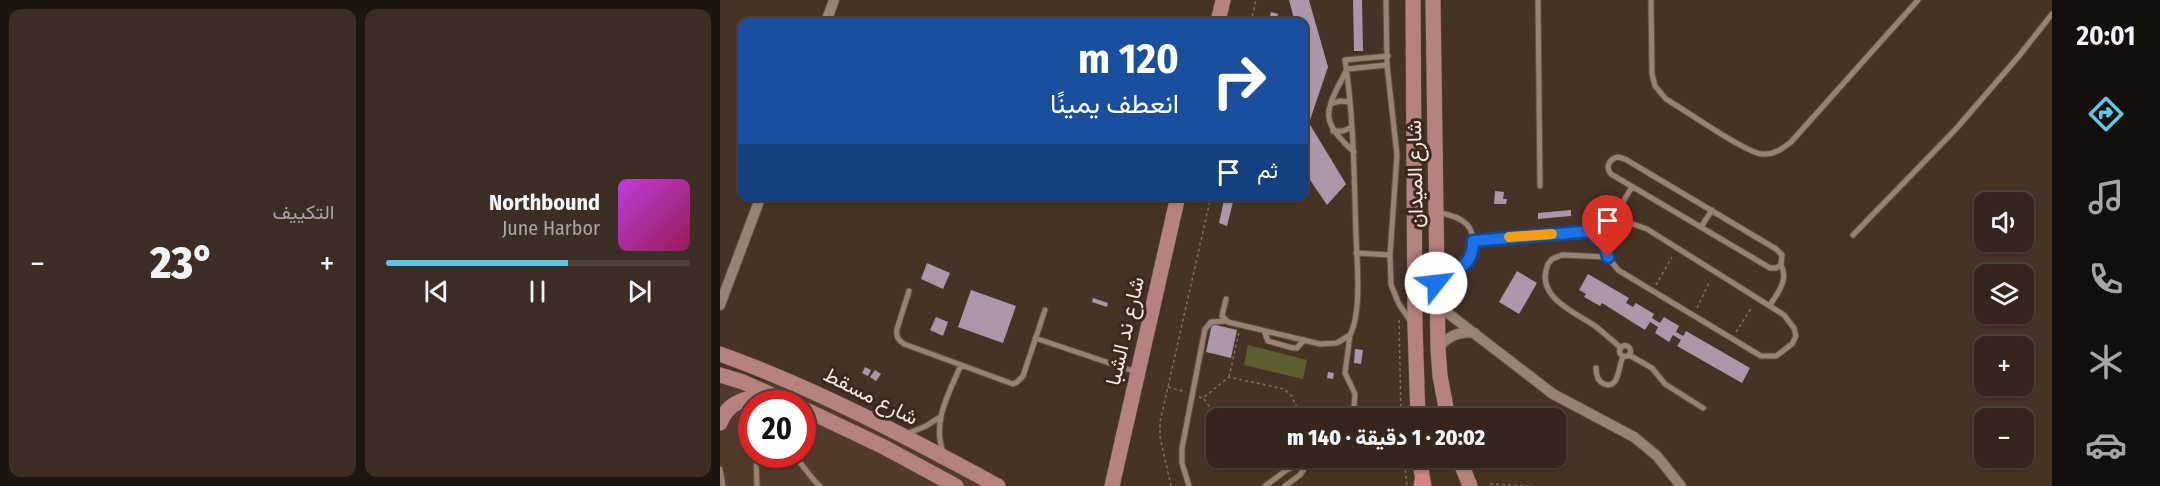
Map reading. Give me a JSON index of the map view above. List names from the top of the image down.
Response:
{
  "streets": {
    "street": ["شارع الميدان", "شارع ند الشبا", "شارع مسقط"]
  },
  "page": {
    "tabs": "20:01",
    "tile": "التكييف",
    "turn": ["120 m", "انعطف يمينًا"],
    "then": "ثم",
    "song": ["Northbound", "June Harbor"],
    "map_buttons": ["+", "−"],
    "heat": ["−", "23°", "+"],
    "limit": "20",
    "trip": "20:02 · 1 دقيقة · 140 m"
  }
}
